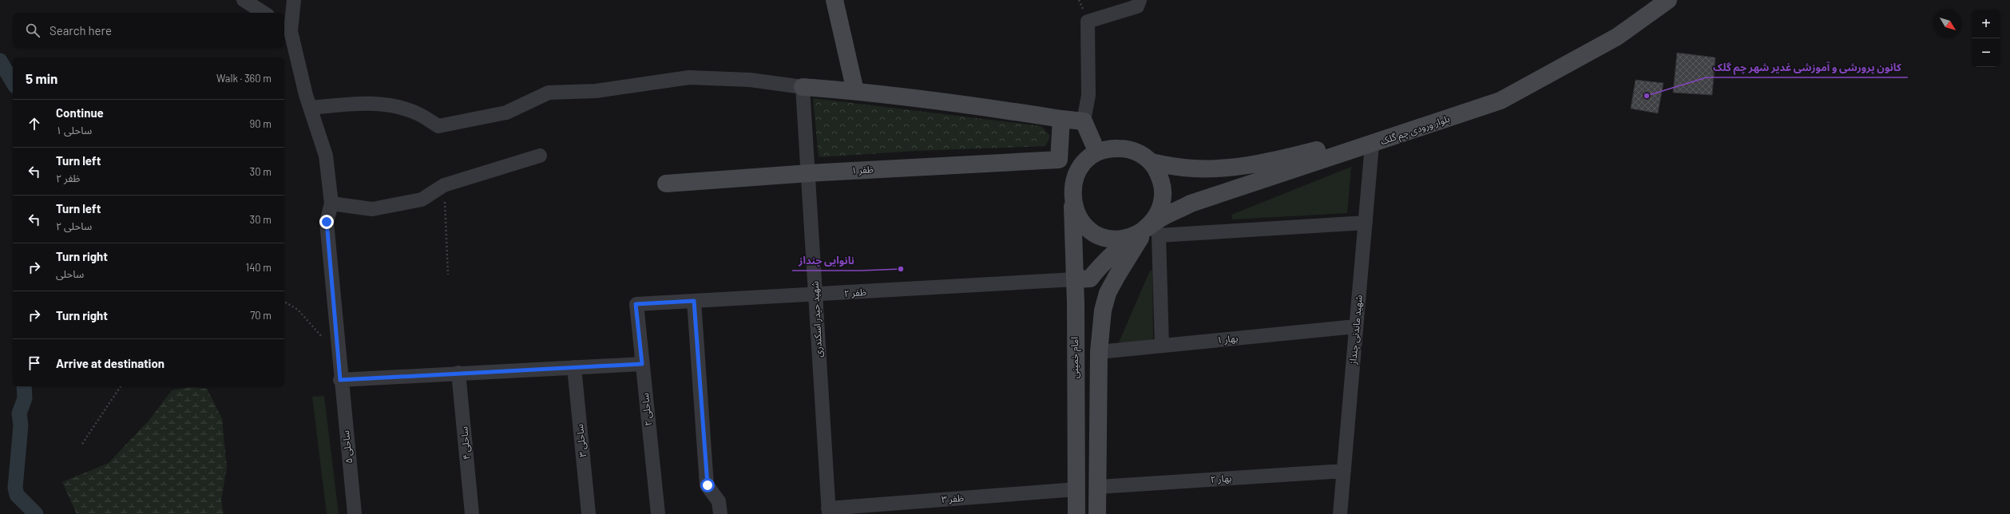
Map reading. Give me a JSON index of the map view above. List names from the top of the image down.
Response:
{
  "streets": {
    "street": [
      "بلوار ورودی چم گلک",
      "ظفر ۱",
      "ظفر ۲",
      "شهید حیدر اسکندری",
      "شهید ماندنی چنداز",
      "بهار ۱",
      "امام خمینی",
      "ساحلی ۲",
      "ساحلی ۳",
      "ساحلی ۴",
      "ساحلی ۵",
      "بهار ۲",
      "ظفر ۳"
    ]
  },
  "crossings": [
    ["بلوار ورودی چم گلک", "شهید ماندنی چنداز"],
    ["بلوار ورودی چم گلک", "امام خمینی"],
    ["ظفر ۱", "شهید حیدر اسکندری"],
    ["ظفر ۲", "شهید حیدر اسکندری"],
    ["ظفر ۲", "امام خمینی"],
    ["ظفر ۲", "ساحلی ۲"],
    ["شهید حیدر اسکندری", "ظفر ۳"],
    ["شهید ماندنی چنداز", "بهار ۱"],
    ["شهید ماندنی چنداز", "بهار ۲"],
    ["امام خمینی", "ظفر ۳"]
  ],
  "places": ["کانون پرورشی و آموزشی غدیر شهر چم گلک", "نانوایی چنداز"],
  "north": "bottom right",
  "page": {
    "map_buttons": ["+", "−"],
    "search": "Search here",
    "heading": ["5 min", "Walk · 360 m"],
    "list": [
      ["Continue", "ساحلی ۱", "90 m"],
      ["Turn left", "ظفر ۲", "30 m"],
      ["Turn left", "ساحلی ۲", "30 m"],
      ["Turn right", "ساحلی", "140 m"],
      ["Turn right", "70 m"],
      "Arrive at destination"
    ]
  }
}
